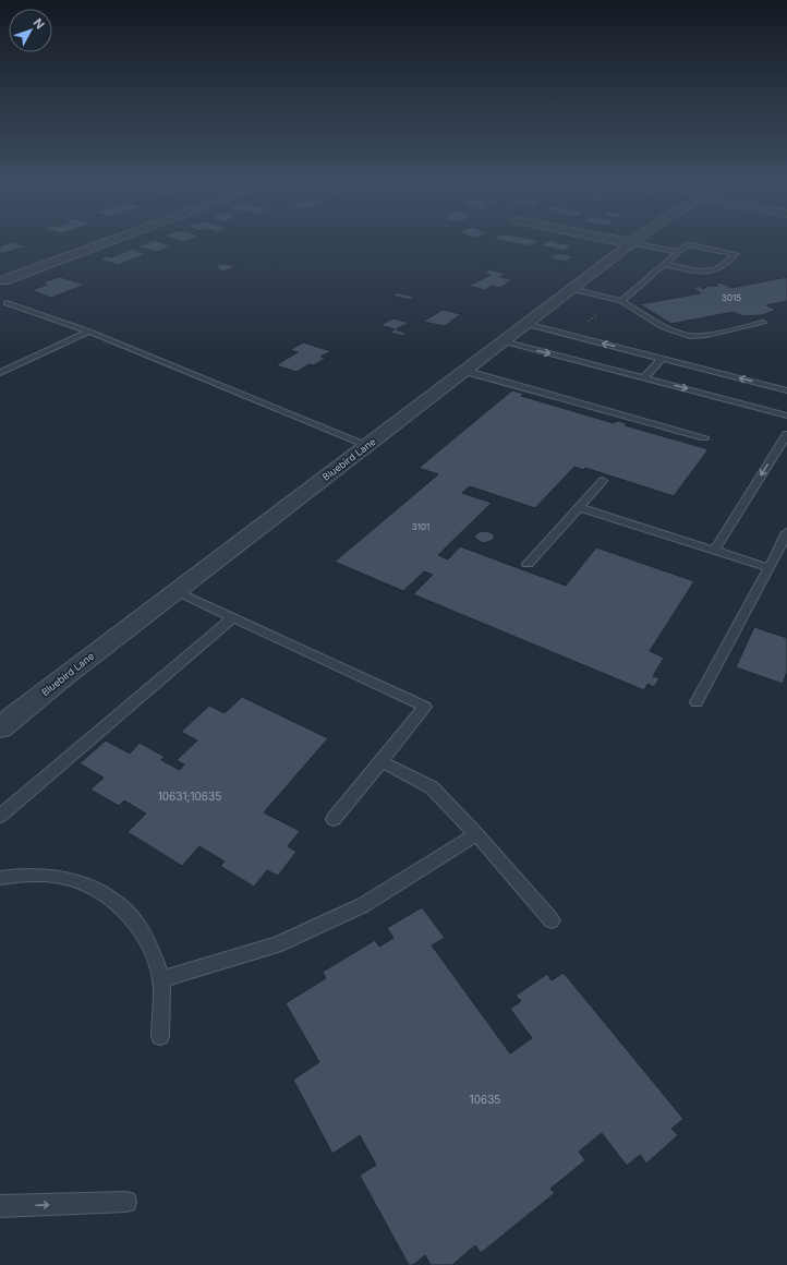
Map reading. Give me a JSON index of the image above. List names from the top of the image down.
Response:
{
  "streets": {
    "street": ["Bluebird Lane"]
  },
  "house_numbers": [
    "3015",
    "3101",
    "10631;10635",
    "10635"
  ],
  "north": "top right"
}
